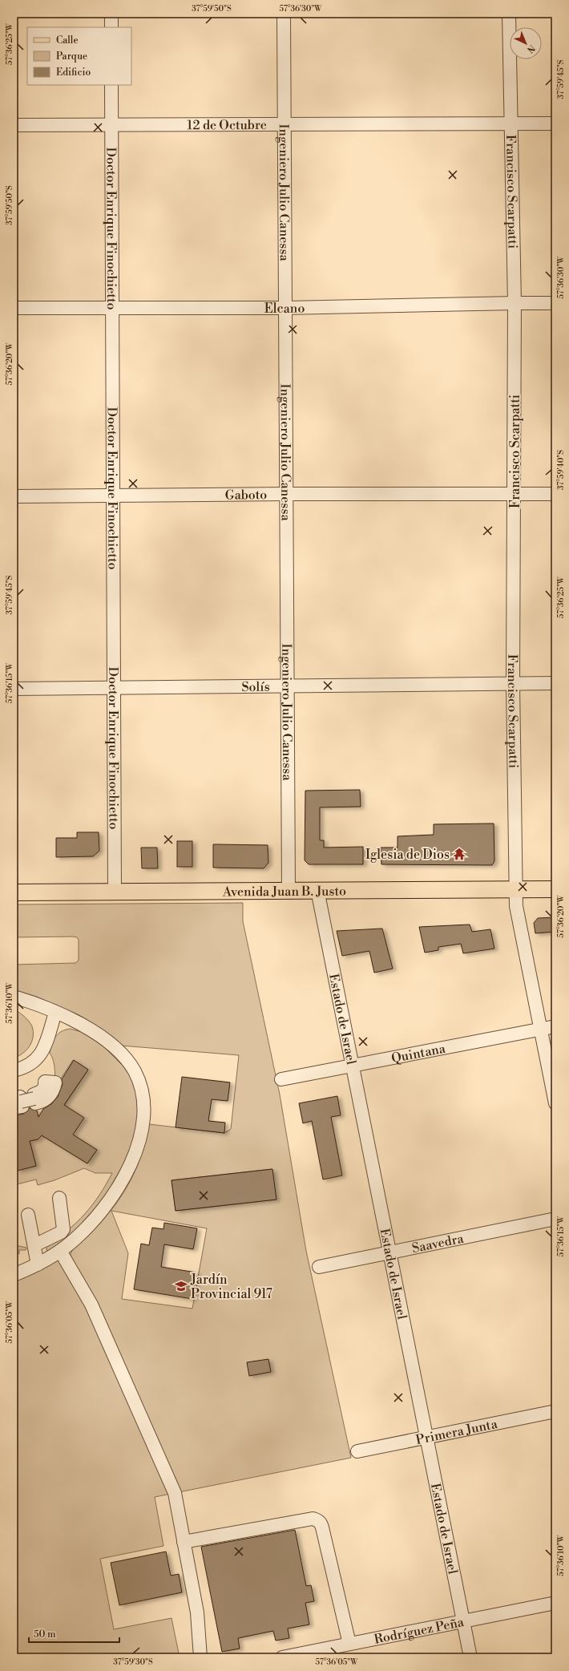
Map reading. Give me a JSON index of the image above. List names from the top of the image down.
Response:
{
  "streets": {
    "main road": ["Avenida Juan B. Justo"],
    "street": [
      "12 de Octubre",
      "Francisco Scarpatti",
      "Ingeniero Julio Canessa",
      "Doctor Enrique Finochietto",
      "Elcano",
      "Gaboto",
      "Solís",
      "Estado de Israel",
      "Quintana",
      "Saavedra",
      "Primera Junta",
      "Rodríguez Peña"
    ]
  },
  "crossings": [
    ["12 de Octubre", "Francisco Scarpatti"],
    ["12 de Octubre", "Ingeniero Julio Canessa"],
    ["12 de Octubre", "Doctor Enrique Finochietto"],
    ["Francisco Scarpatti", "Elcano"],
    ["Francisco Scarpatti", "Gaboto"],
    ["Francisco Scarpatti", "Solís"],
    ["Francisco Scarpatti", "Avenida Juan B. Justo"],
    ["Francisco Scarpatti", "Quintana"],
    ["Ingeniero Julio Canessa", "Elcano"],
    ["Ingeniero Julio Canessa", "Gaboto"],
    ["Ingeniero Julio Canessa", "Solís"],
    ["Ingeniero Julio Canessa", "Avenida Juan B. Justo"],
    ["Doctor Enrique Finochietto", "Elcano"],
    ["Doctor Enrique Finochietto", "Gaboto"],
    ["Doctor Enrique Finochietto", "Solís"],
    ["Doctor Enrique Finochietto", "Avenida Juan B. Justo"],
    ["Avenida Juan B. Justo", "Estado de Israel"],
    ["Estado de Israel", "Quintana"],
    ["Estado de Israel", "Saavedra"],
    ["Estado de Israel", "Primera Junta"],
    ["Estado de Israel", "Rodríguez Peña"]
  ],
  "places": {
    "temple": ["Iglesia de Dios"],
    "school or university": ["Jardín Provincial 917"]
  },
  "legend": ["Calle", "Parque", "Edificio"],
  "scale_bar": "50 m",
  "north": "bottom right",
  "coordinates": [
    "37°59'50\"S",
    "57°36'30\"W",
    "57°36'25\"W",
    "37°59'45\"S",
    "57°36'20\"W",
    "37°59'40\"S",
    "57°36'15\"W",
    "57°36'10\"W",
    "57°36'05\"W",
    "37°59'30\"S"
  ]
}
